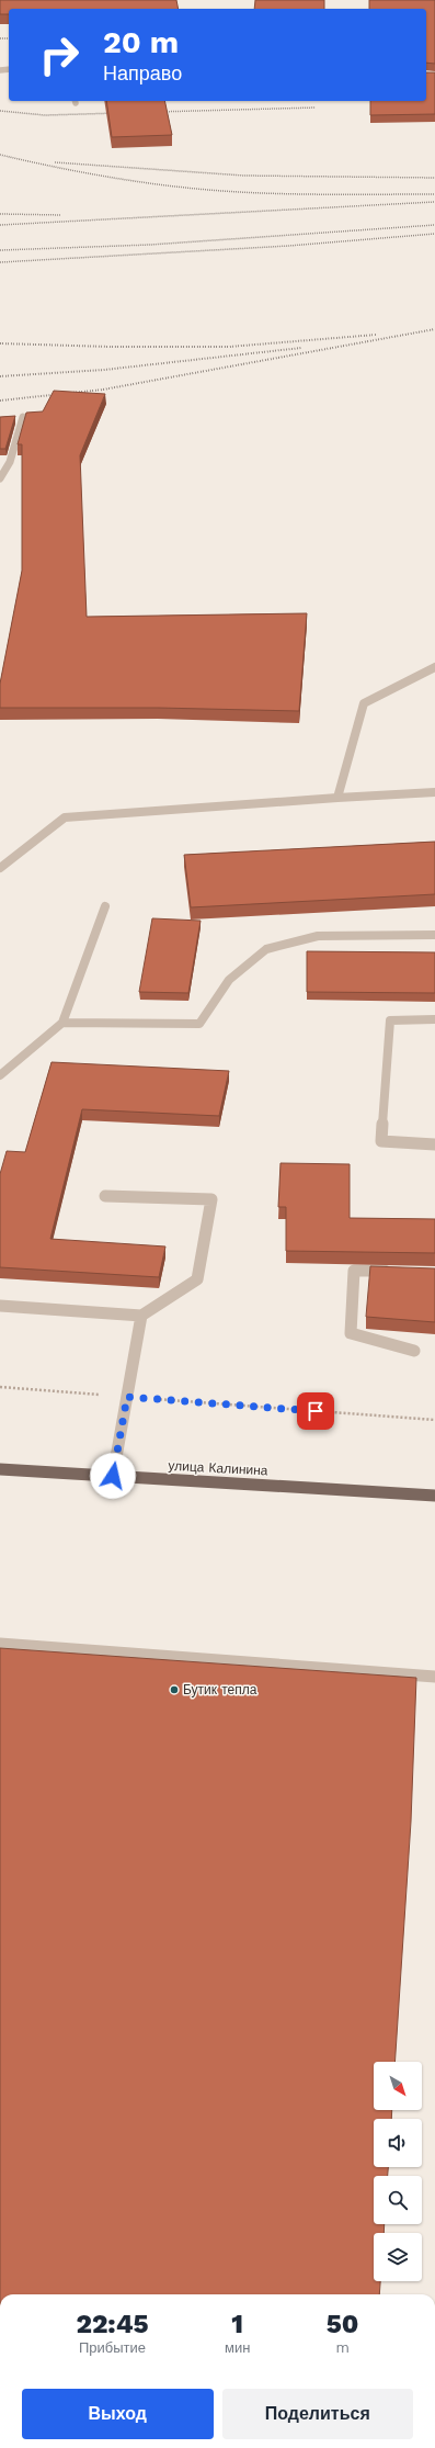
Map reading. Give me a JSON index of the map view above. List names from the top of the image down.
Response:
{
  "streets": {
    "main road": ["улица Калинина"]
  },
  "places": ["Бутик тепла"],
  "north": "bottom right",
  "page": {
    "turn": ["20 m", "Направо"],
    "eta": [
      "22:45",
      "Прибытие",
      "1",
      "мин",
      "50",
      "m"
    ],
    "buttons": ["Выход", "Поделиться"]
  }
}
